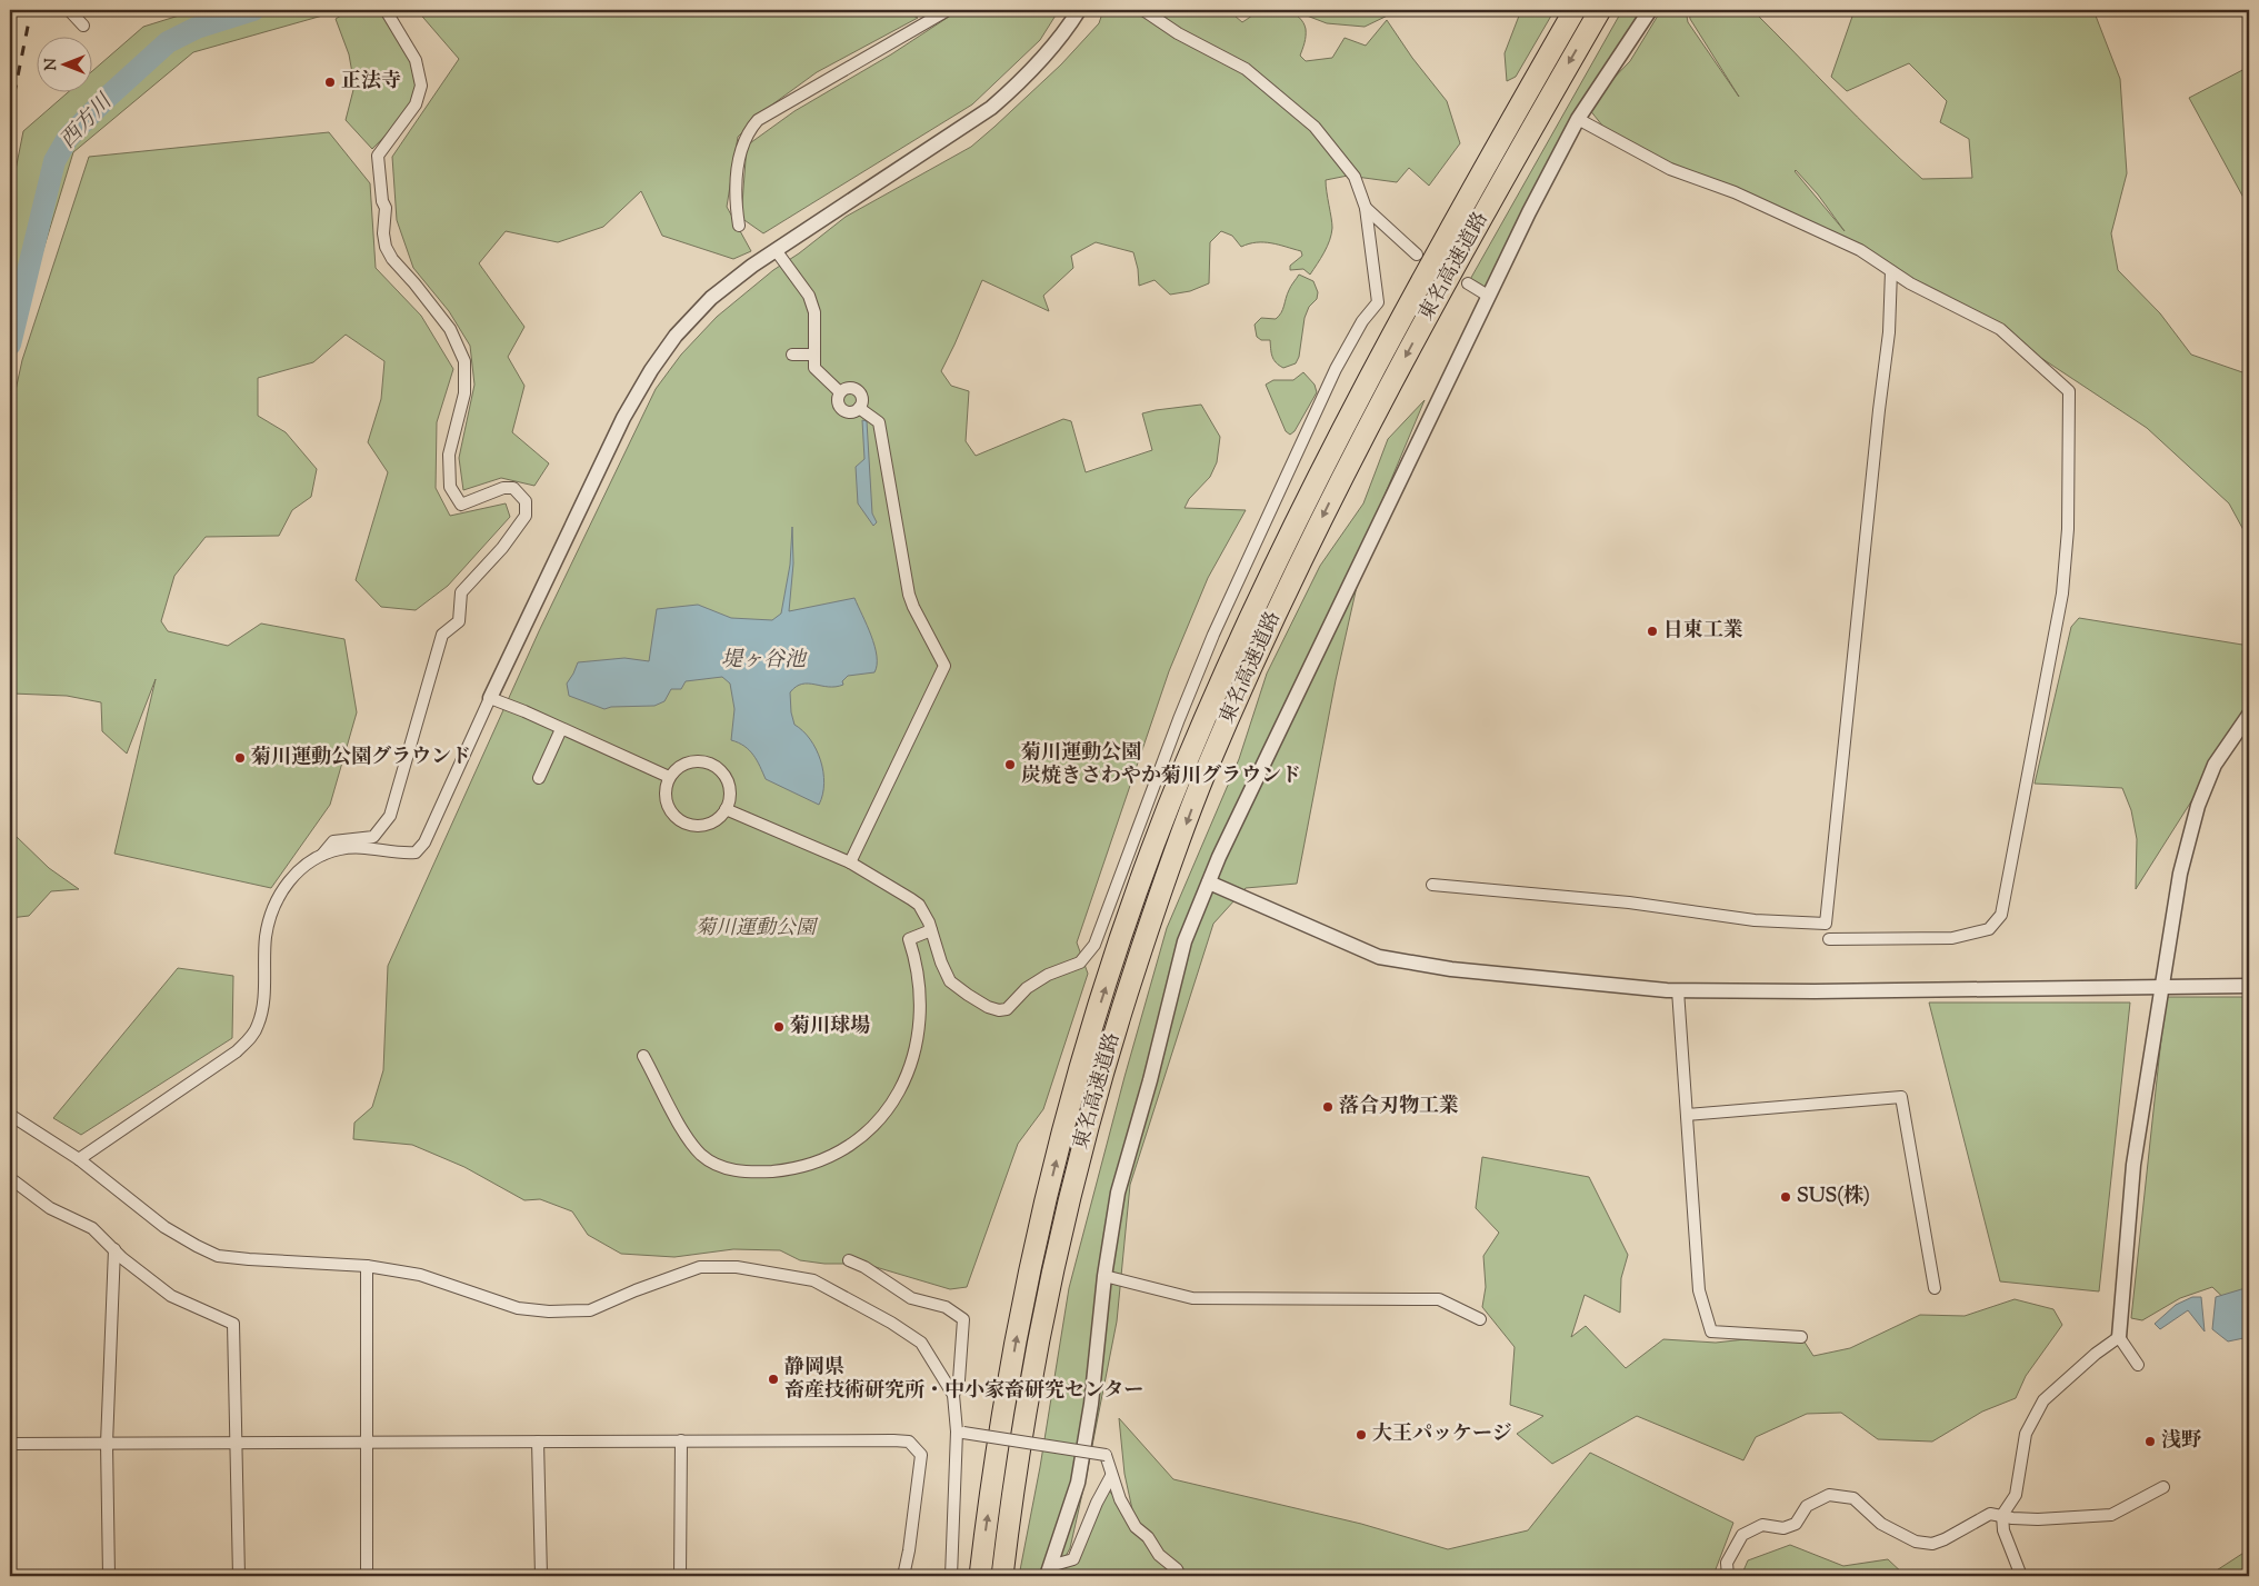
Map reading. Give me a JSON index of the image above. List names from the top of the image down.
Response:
{
  "streets": {
    "highway": ["東名高速道路"]
  },
  "water": ["西方川", "堤ヶ谷池"],
  "parks": ["菊川運動公園"],
  "places": [
    "正法寺",
    "日東工業",
    "菊川運動公園グラウンド",
    "菊川運動公園 炭焼きさわやか菊川グラウンド",
    "菊川球場",
    "落合刃物工業",
    "SUS(株)",
    "静岡県 畜産技術研究所・中小家畜研究センター",
    "大王パッケージ",
    "浅野"
  ],
  "north": "left"
}
